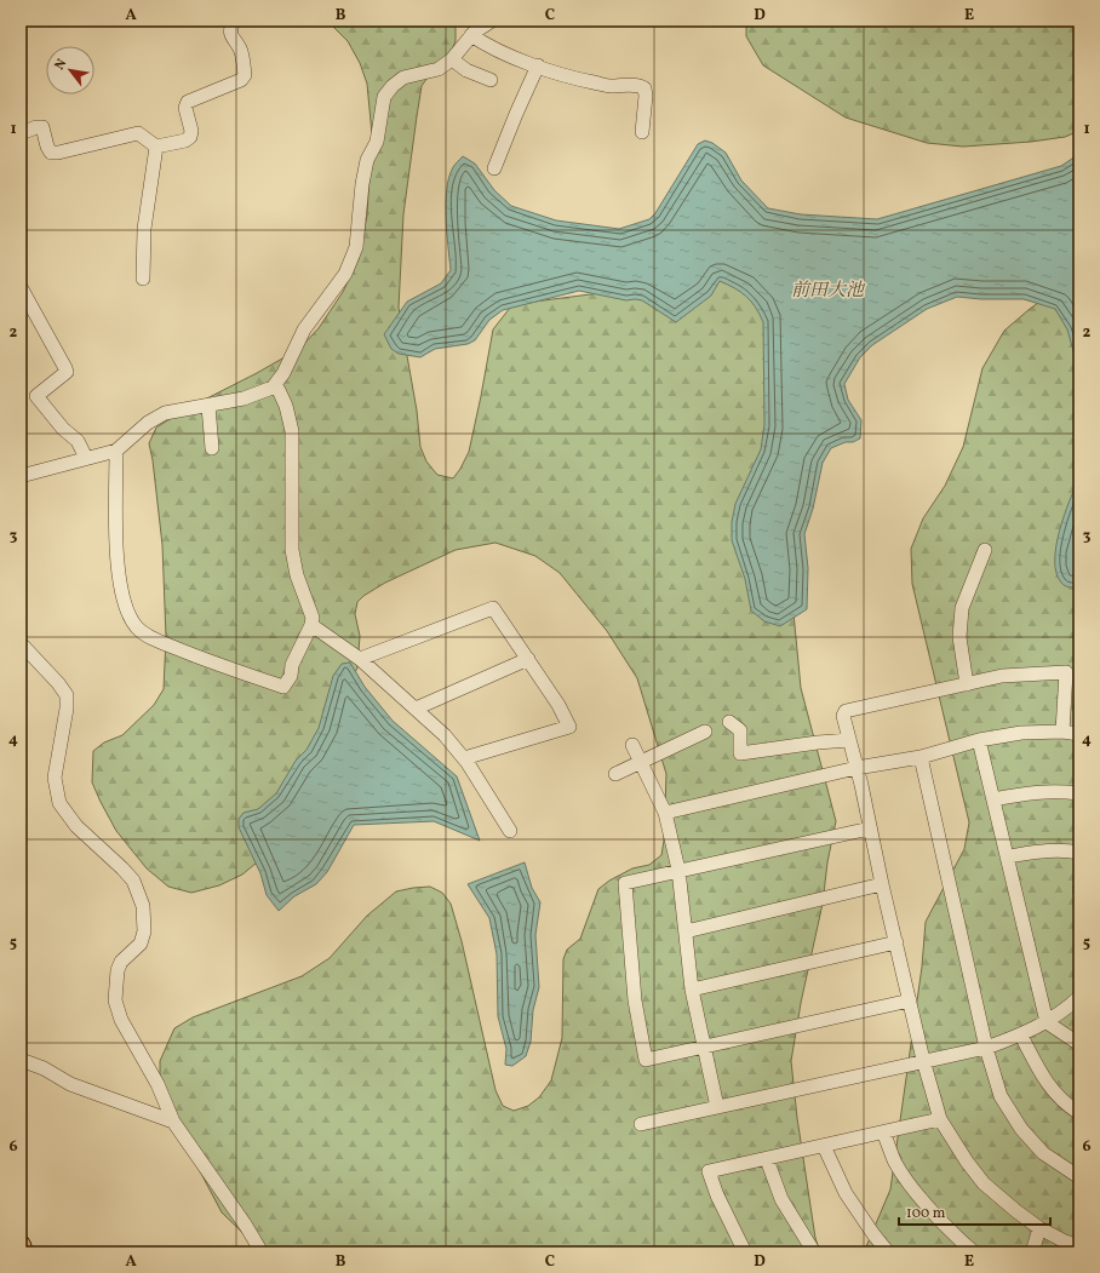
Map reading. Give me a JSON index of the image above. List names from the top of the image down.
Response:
{
  "water": ["前田大池"],
  "scale_bar": "100 m",
  "north": "top left",
  "grid": {
    "columns": [
      "A",
      "B",
      "C",
      "D",
      "E"
    ],
    "rows": [
      "1",
      "2",
      "3",
      "4",
      "5",
      "6"
    ]
  }
}
